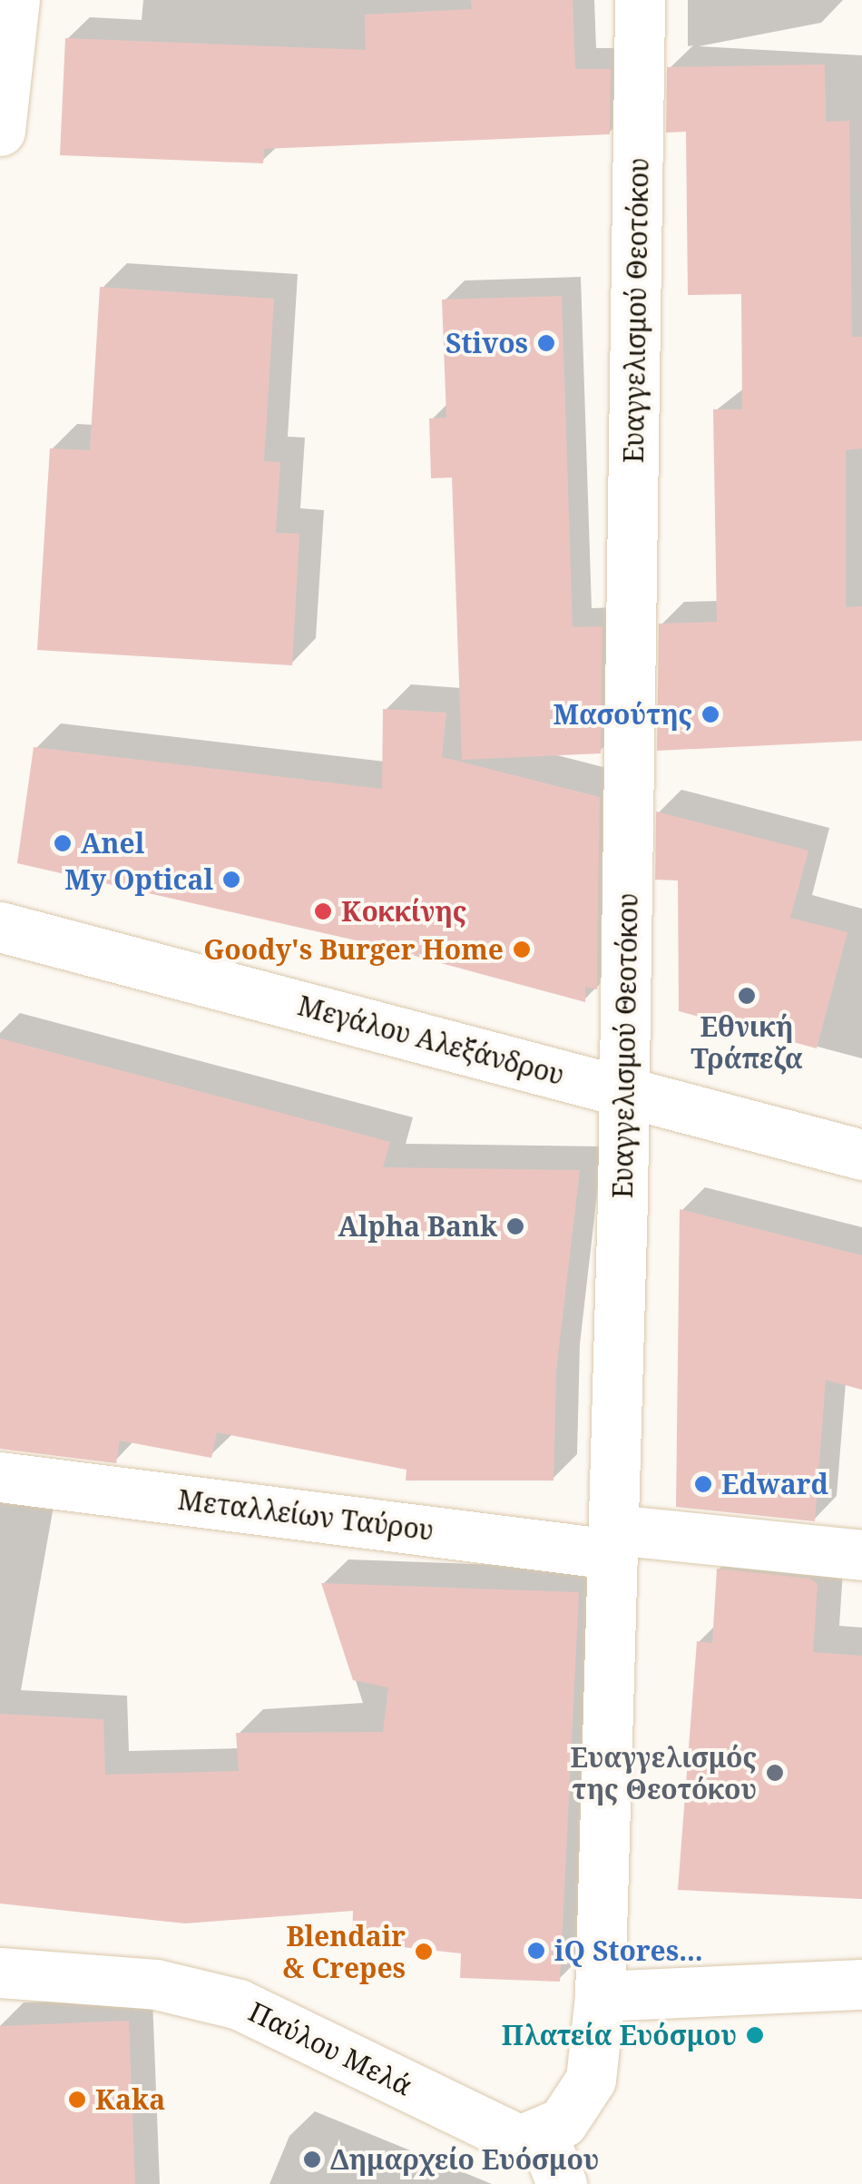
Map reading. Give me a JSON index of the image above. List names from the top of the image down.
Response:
{
  "streets": {
    "street": [
      "Ευαγγελισμού Θεοτόκου",
      "Μεγάλου Αλεξάνδρου",
      "Μεταλλείων Ταύρου",
      "Παύλου Μελά"
    ]
  },
  "crossings": [
    ["Ευαγγελισμού Θεοτόκου", "Μεγάλου Αλεξάνδρου"],
    ["Ευαγγελισμού Θεοτόκου", "Μεταλλείων Ταύρου"],
    ["Ευαγγελισμού Θεοτόκου", "Παύλου Μελά"]
  ],
  "places": [
    "Stivos",
    "Μασούτης",
    "Anel",
    "My Optical",
    "Κοκκίνης",
    "Goody's Burger Home",
    "Εθνική Τράπεζα",
    "Alpha Bank",
    "Edward",
    "Ευαγγελισμός της Θεοτόκου",
    "iQ Stores...",
    "Blendair & Crepes",
    "Πλατεία Ευόσμου",
    "Kaka",
    "Δημαρχείο Ευόσμου"
  ]
}
